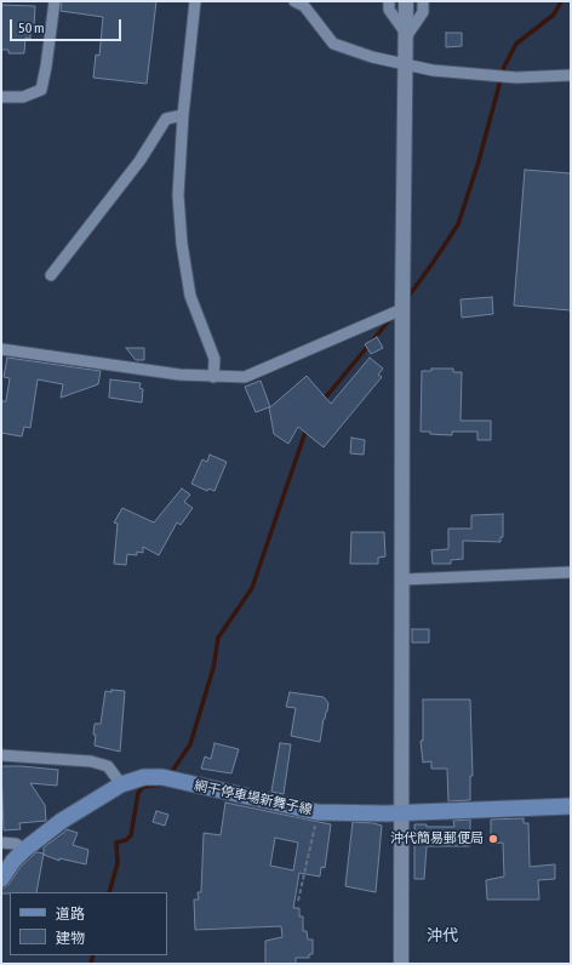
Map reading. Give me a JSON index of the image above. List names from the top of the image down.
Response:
{
  "streets": {
    "main road": ["網干停車場新舞子線"]
  },
  "districts": ["沖代"],
  "places": ["沖代簡易郵便局"],
  "legend": ["道路", "建物"],
  "scale_bar": "50 m"
}
